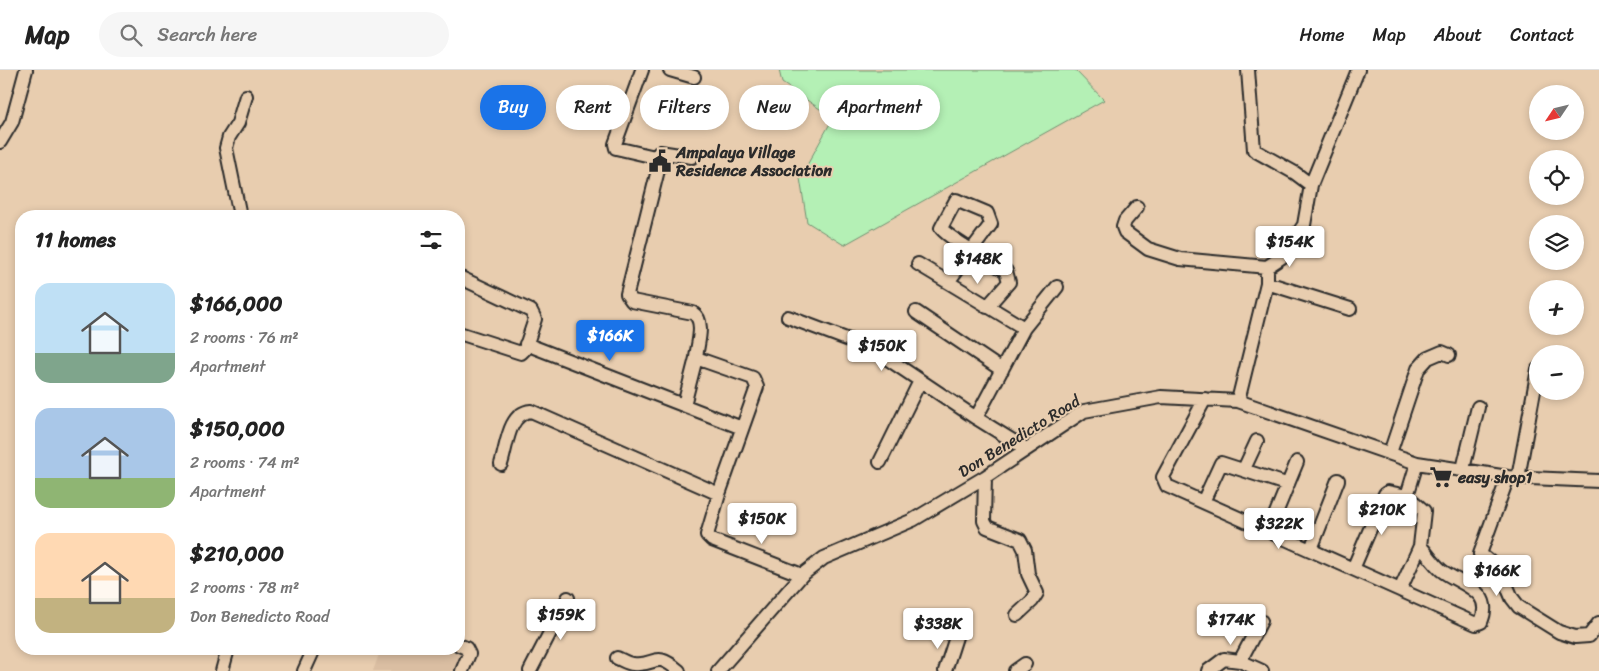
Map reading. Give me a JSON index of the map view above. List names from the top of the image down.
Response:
{
  "streets": {
    "street": ["Don Benedicto Road"]
  },
  "places": {
    "public building": ["Ampalaya Village Residence Association"],
    "supermarket": ["easy shop1"]
  },
  "north": "bottom left",
  "page": {
    "header": "Map",
    "search": "Search here",
    "nav": [
      "Home",
      "Map",
      "About",
      "Contact"
    ],
    "map_buttons": ["+", "−"],
    "chip": [
      "Buy",
      "Rent",
      "Filters",
      "New",
      "Apartment"
    ],
    "heading": "11 homes",
    "price": [
      "$154K",
      "$148K",
      "$166K",
      "$150K",
      "$210K",
      "$150K",
      "$322K",
      "$166K",
      "$159K",
      "$174K",
      "$338K"
    ],
    "list": [
      {
        "name": "$166,000",
        "note": "2 rooms · 76 m² · Apartment"
      },
      {
        "name": "$150,000",
        "note": "2 rooms · 74 m² · Apartment"
      },
      {
        "name": "$210,000",
        "note": "2 rooms · 78 m² · Don Benedicto Road"
      }
    ]
  }
}
